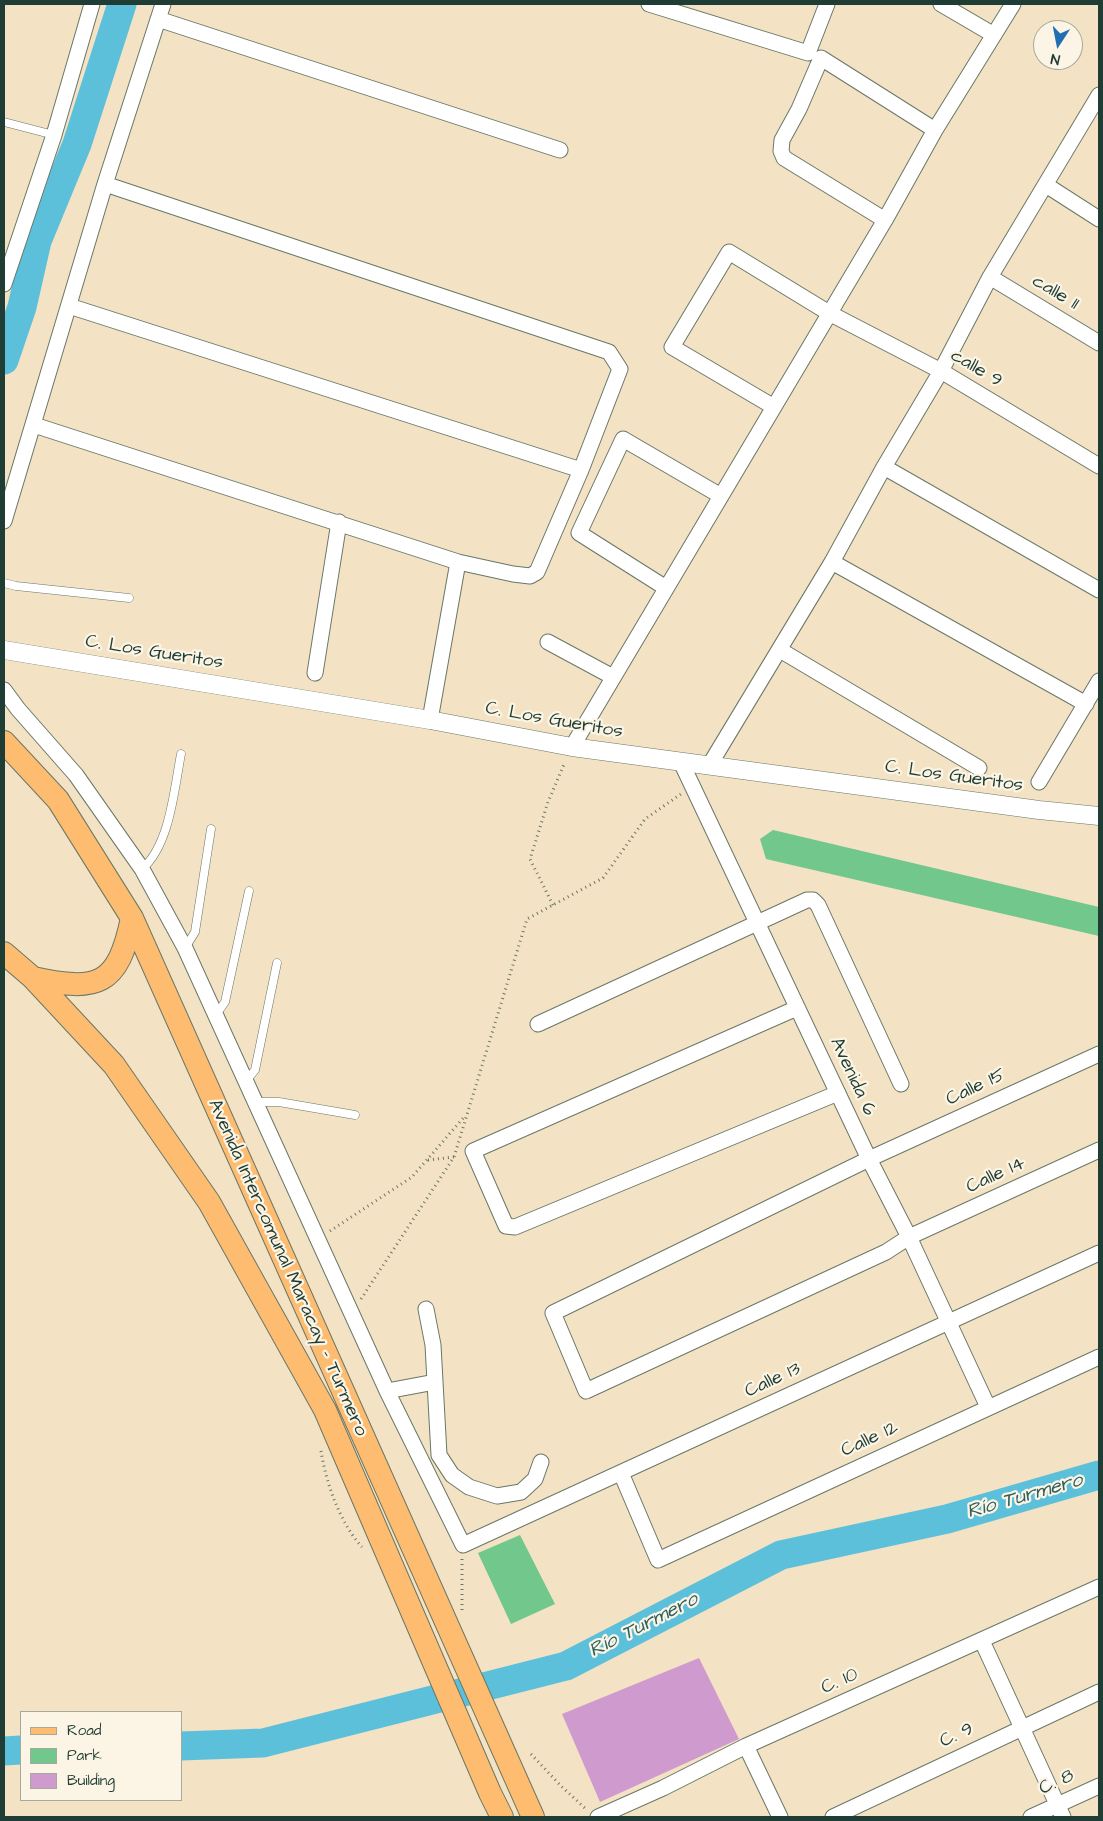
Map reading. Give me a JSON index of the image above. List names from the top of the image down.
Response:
{
  "streets": {
    "main road": ["Avenida Intercomunal Maracay - Turmero"],
    "street": [
      "calle 11",
      "calle 9",
      "C. Los Gueritos",
      "Avenida 6",
      "Calle 15",
      "Calle 14",
      "Calle 13",
      "Calle 12",
      "C. 10",
      "C. 9",
      "C. 8"
    ]
  },
  "crossings": [
    ["C. Los Gueritos", "Avenida 6"],
    ["Avenida 6", "Calle 15"],
    ["Avenida 6", "Calle 14"],
    ["Avenida 6", "Calle 13"],
    ["Avenida 6", "Calle 12"],
    ["Calle 15", "Calle 14"],
    ["Calle 13", "Calle 12"]
  ],
  "water": ["Río Turmero"],
  "legend": ["Road", "Park", "Building"],
  "north": "bottom"
}
